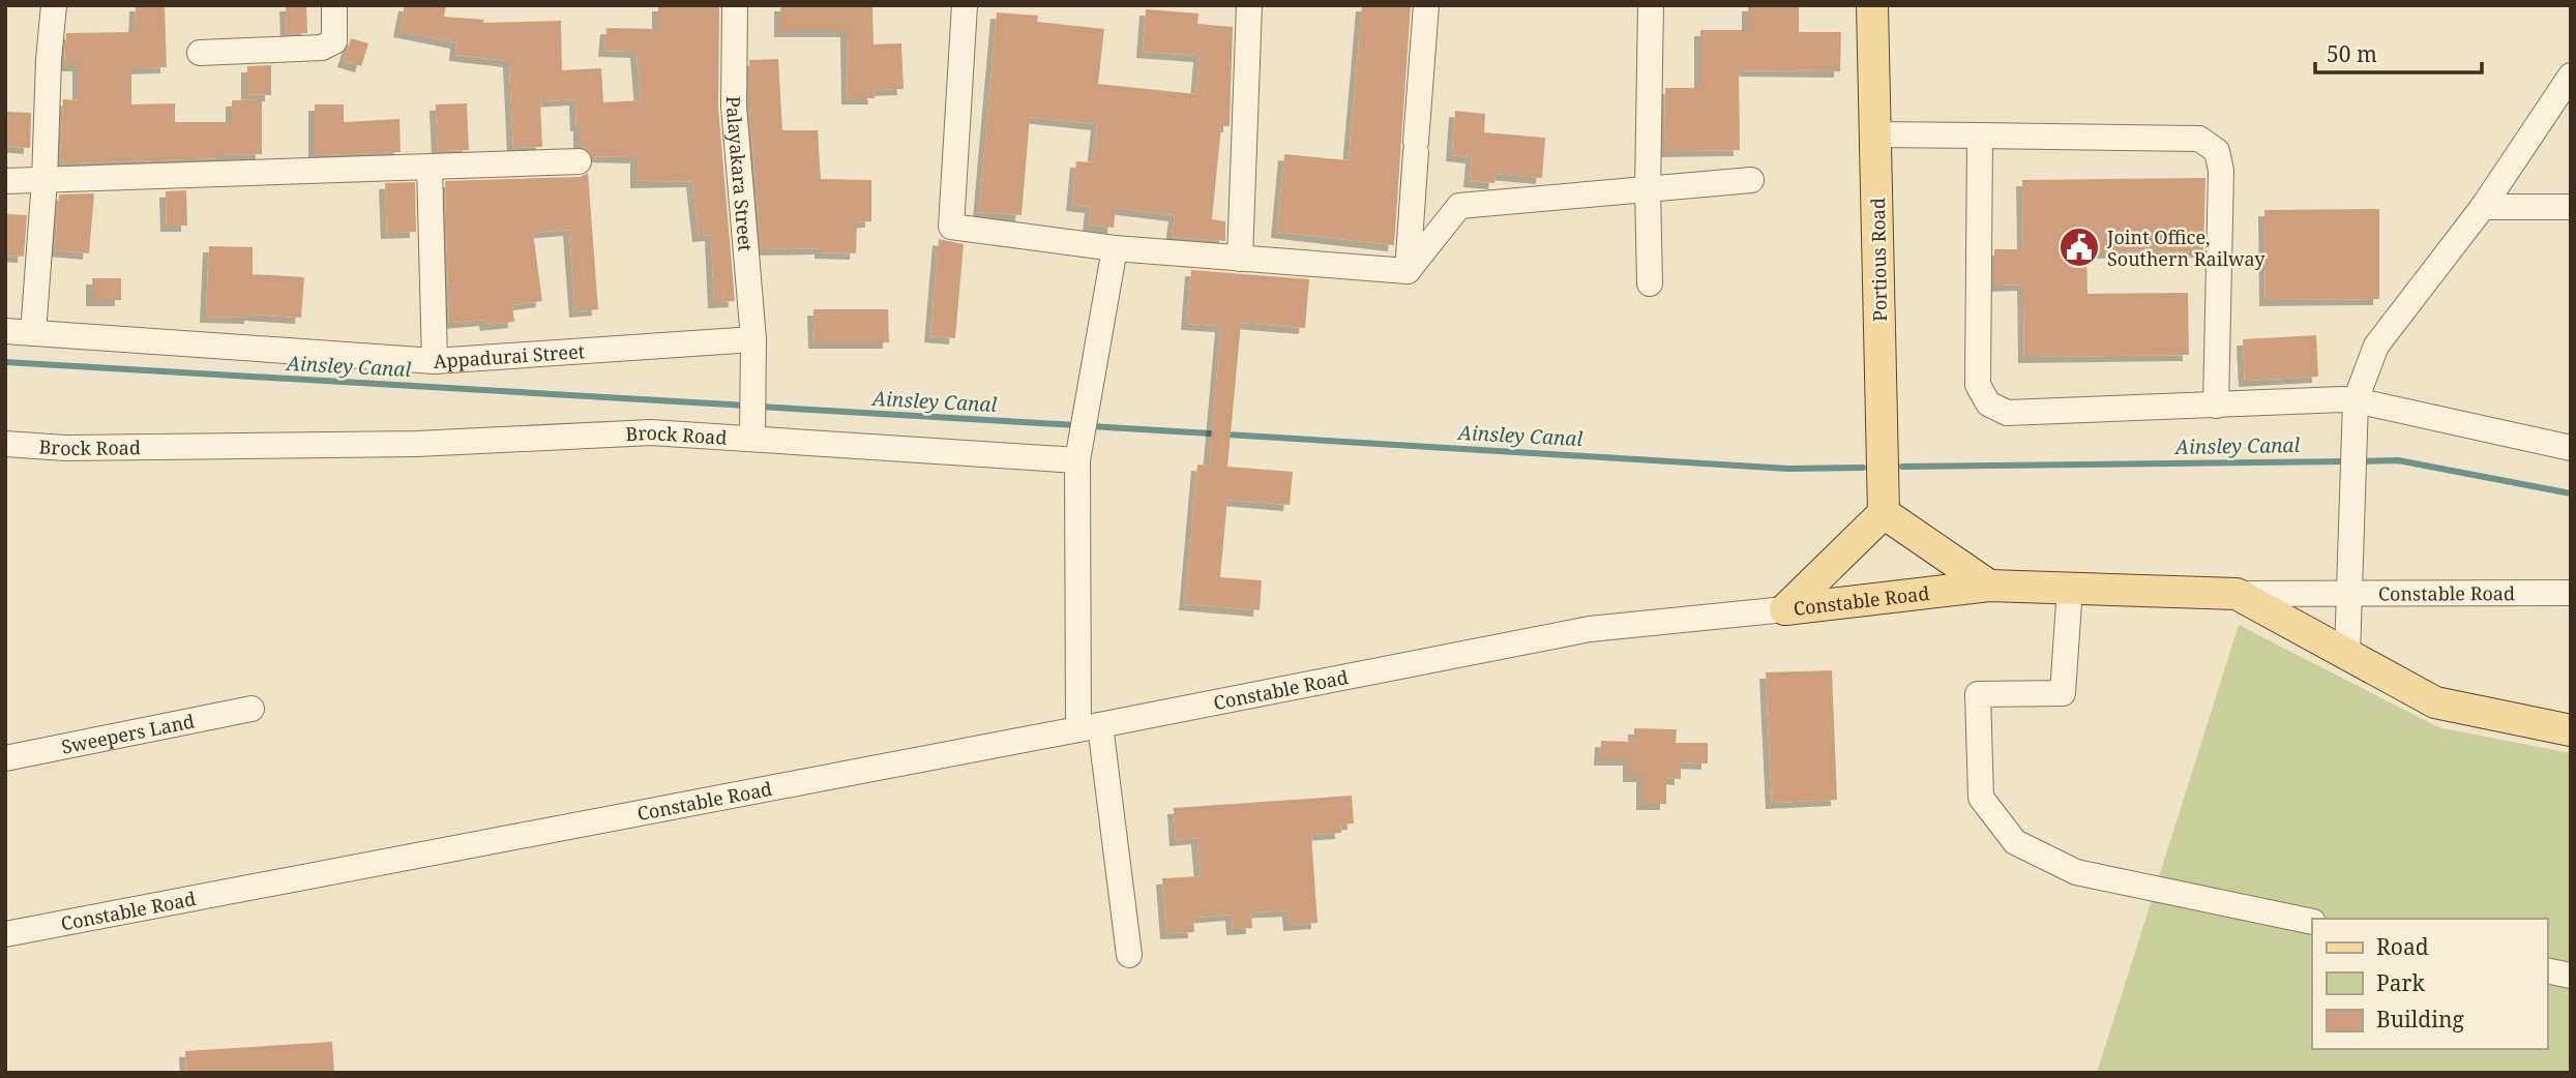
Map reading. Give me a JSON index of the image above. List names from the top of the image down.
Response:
{
  "streets": {
    "main road": ["Portious Road", "Constable Road"],
    "street": [
      "Palayakara Street",
      "Appadurai Street",
      "Brock Road",
      "Sweepers Land"
    ]
  },
  "crossings": [
    ["Palayakara Street", "Appadurai Street"],
    ["Palayakara Street", "Brock Road"]
  ],
  "water": ["Ainsley Canal"],
  "places": {
    "public building": ["Joint Office, Southern Railway"]
  },
  "legend": ["Road", "Park", "Building"],
  "scale_bar": "50 m"
}
